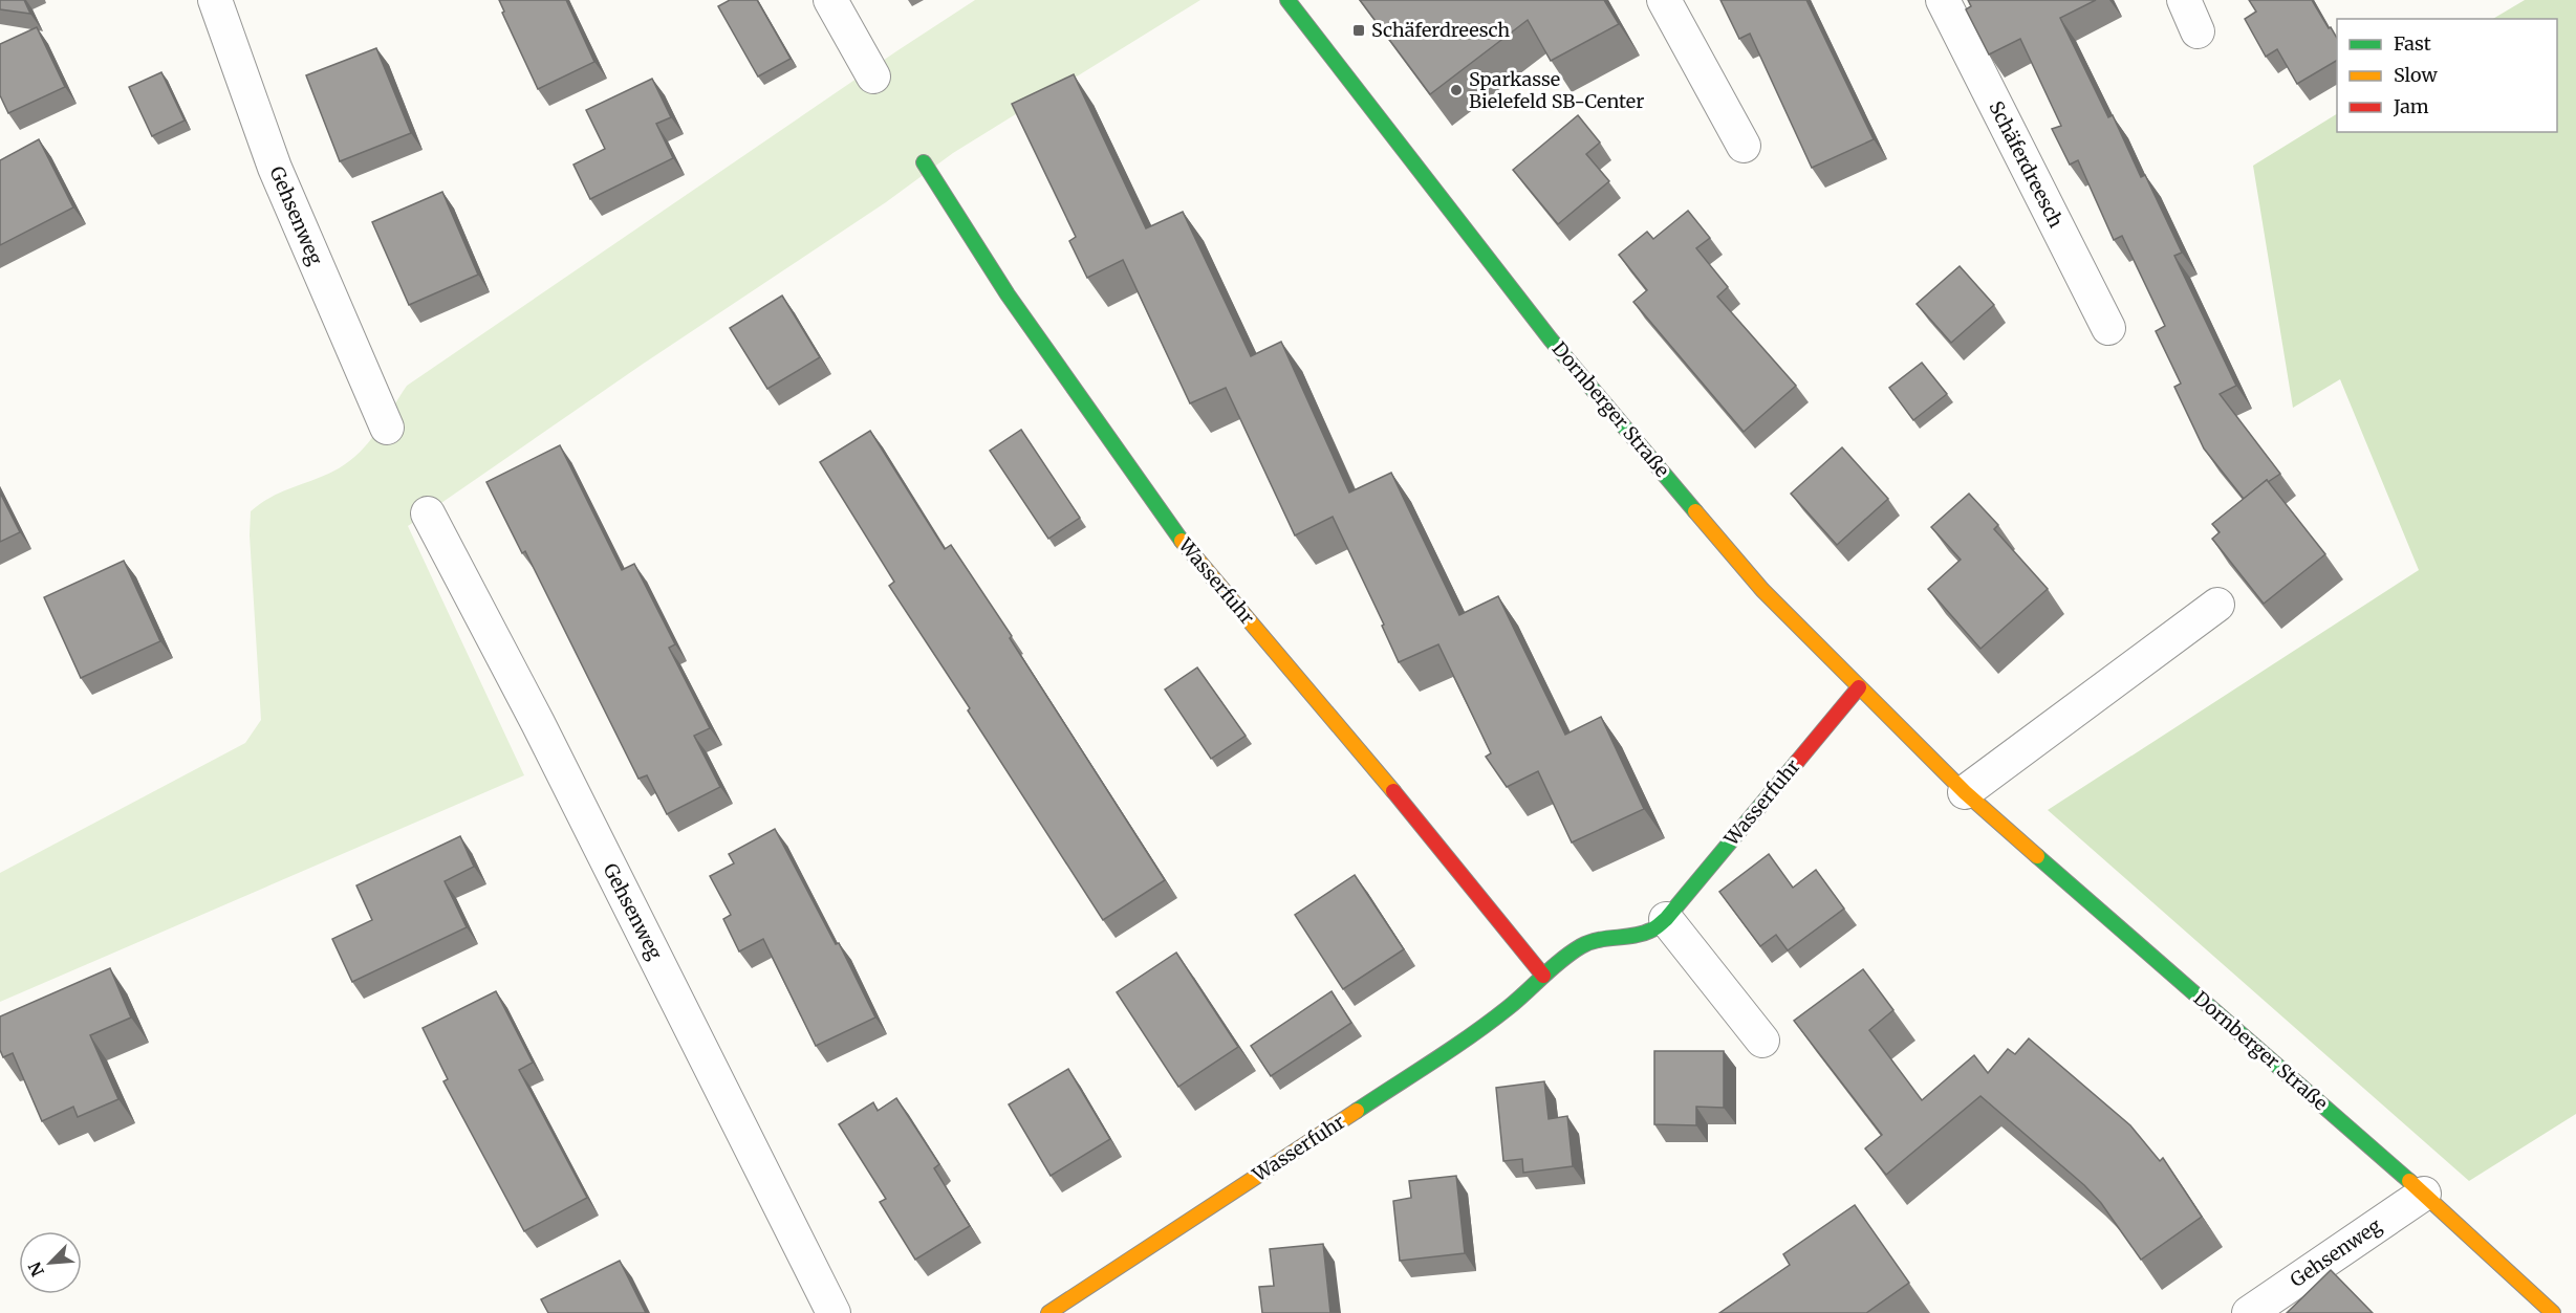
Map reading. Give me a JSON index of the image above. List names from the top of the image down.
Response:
{
  "streets": {
    "street": [
      "Schäferdreesch",
      "Gehsenweg",
      "Dornberger Straße",
      "Wasserfuhr"
    ]
  },
  "crossings": [
    ["Gehsenweg", "Dornberger Straße"],
    ["Dornberger Straße", "Wasserfuhr"]
  ],
  "places": {
    "transit": ["Schäferdreesch"],
    "other": ["Sparkasse Bielefeld SB-Center"]
  },
  "legend": ["Fast", "Slow", "Jam"],
  "north": "bottom left"
}
